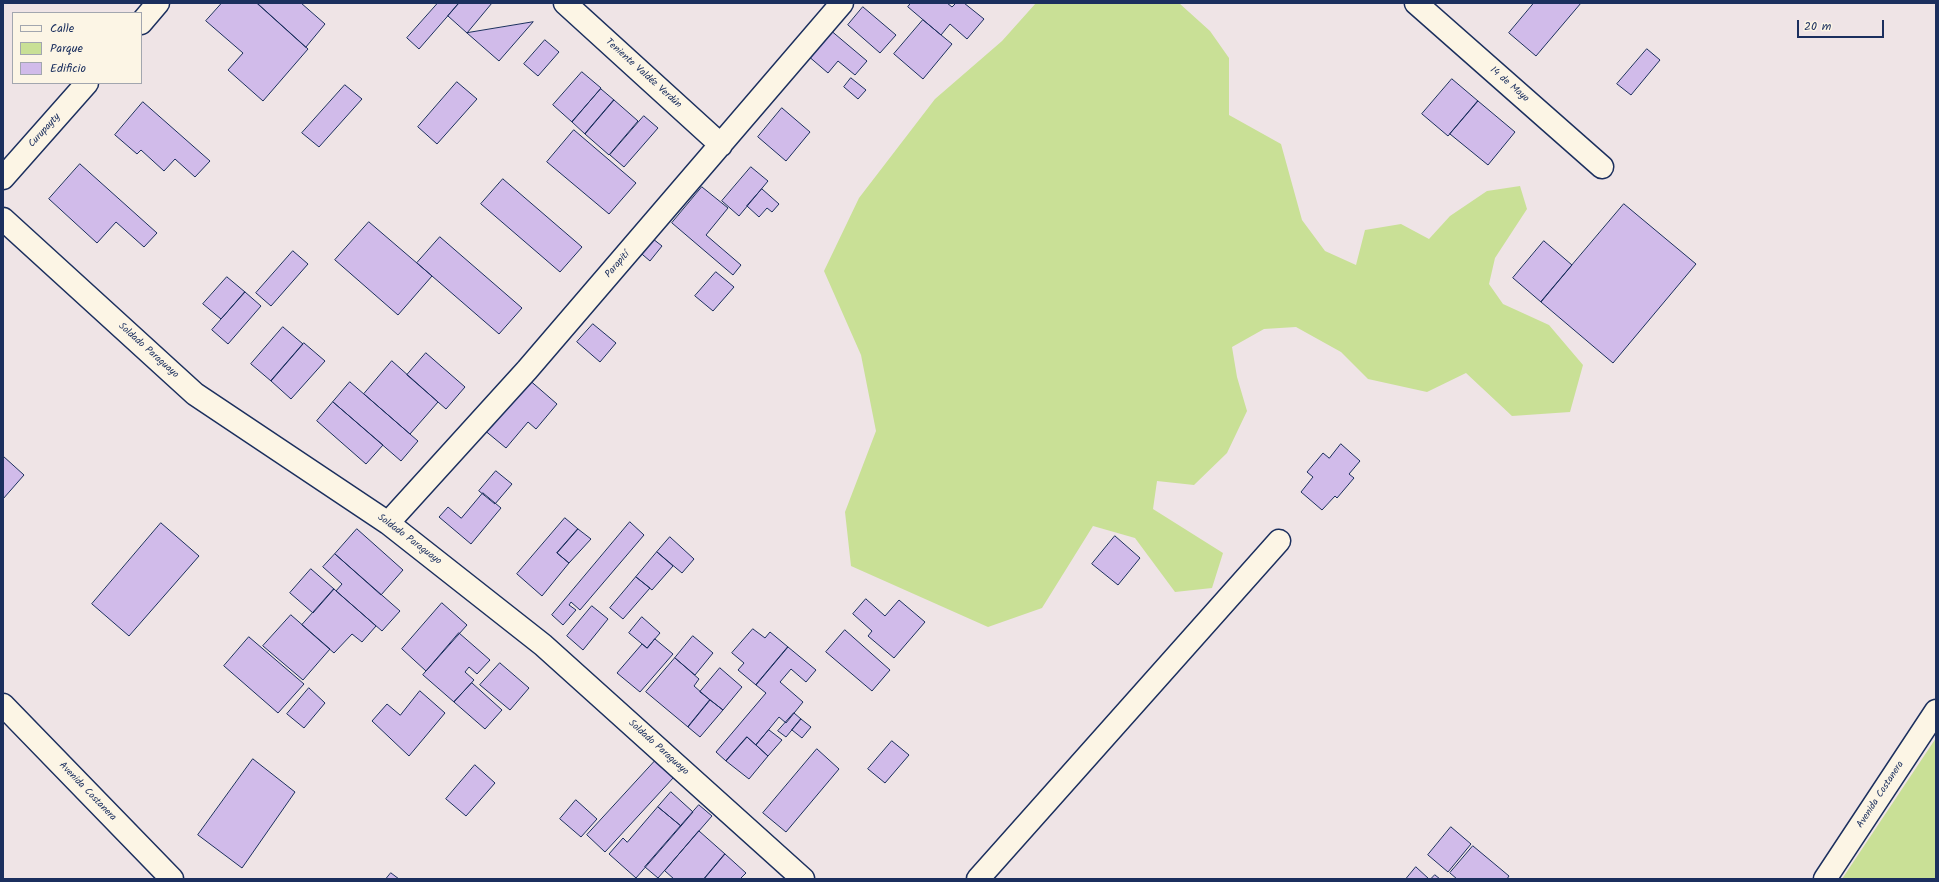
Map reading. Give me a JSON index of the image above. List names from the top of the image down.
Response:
{
  "streets": {
    "street": [
      "Teniente Valdéz Verdún",
      "14 de Mayo",
      "Curupayty",
      "Parapití",
      "Soldado Paraguayo",
      "Avenida Costanera"
    ]
  },
  "crossings": [
    ["Teniente Valdéz Verdún", "Parapití"],
    ["Parapití", "Soldado Paraguayo"]
  ],
  "legend": ["Calle", "Parque", "Edificio"],
  "scale_bar": "20 m"
}
